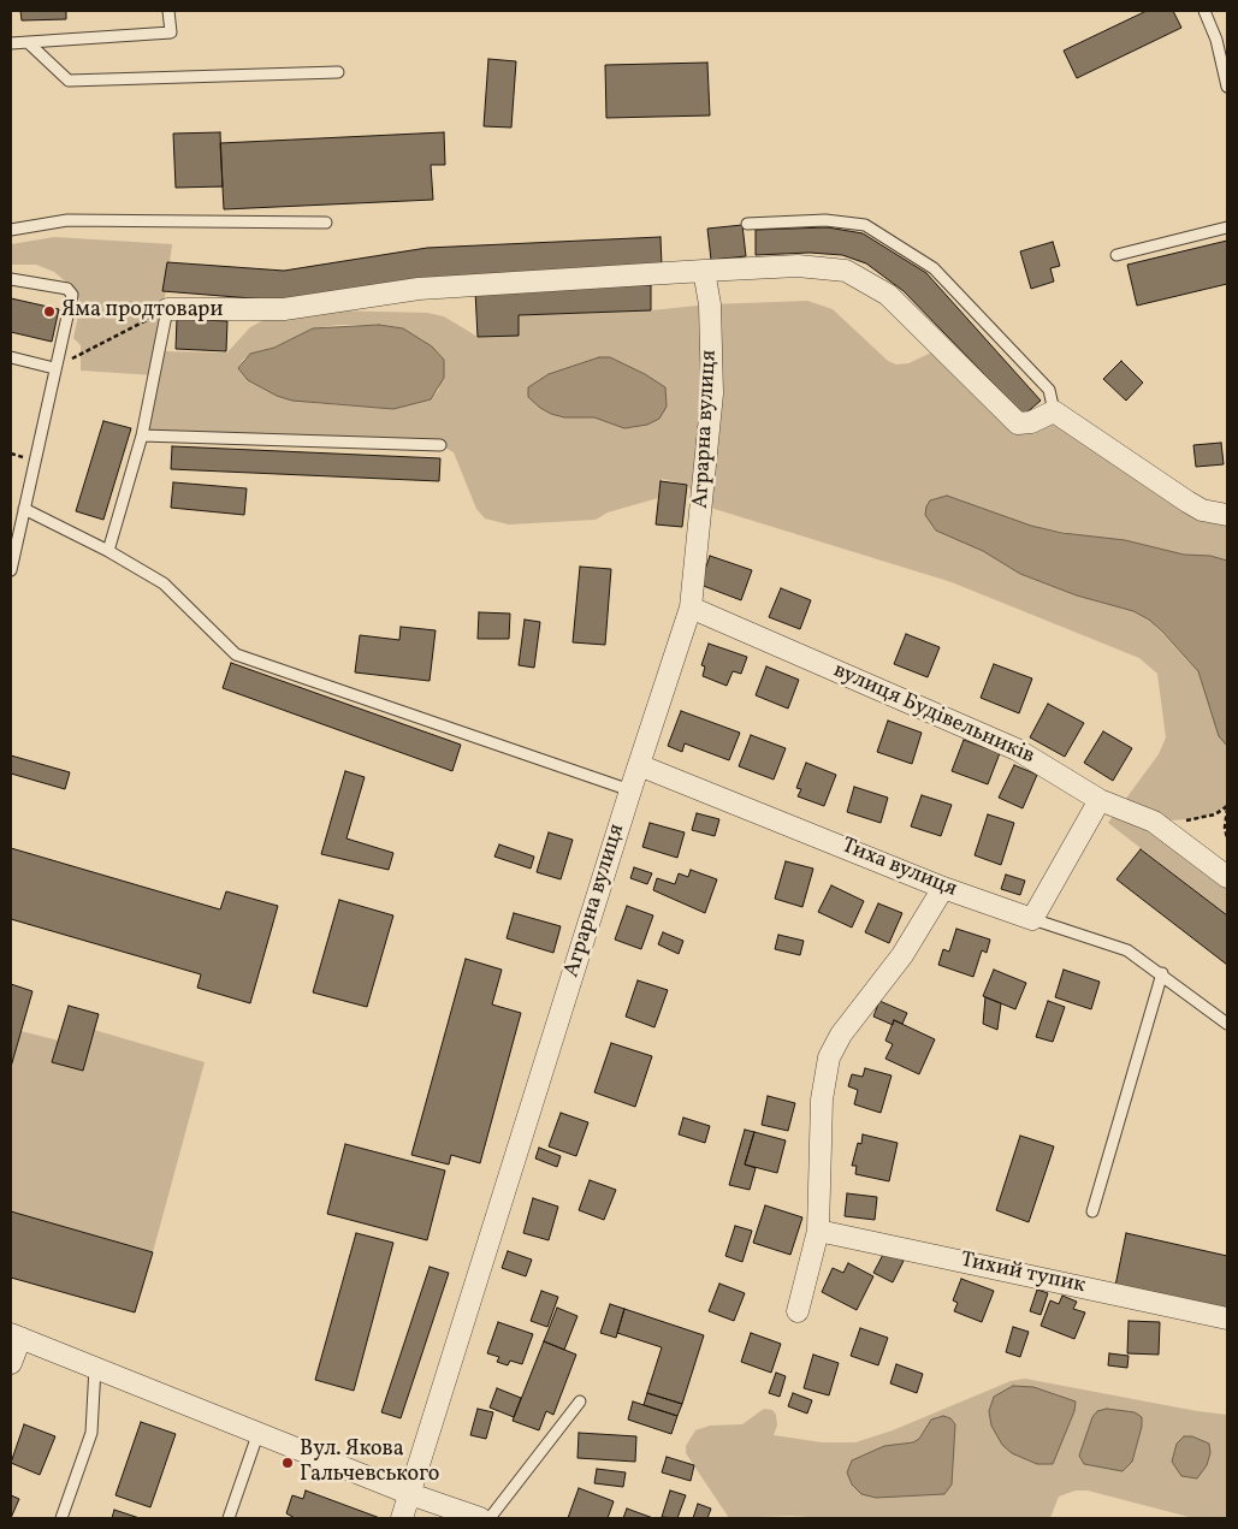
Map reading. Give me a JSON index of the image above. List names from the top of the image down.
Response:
{
  "streets": {
    "street": [
      "Аграрна вулиця",
      "вулиця Будівельників",
      "Тиха вулиця",
      "Тихий тупик"
    ]
  },
  "crossings": [
    ["Аграрна вулиця", "вулиця Будівельників"],
    ["Аграрна вулиця", "Тиха вулиця"]
  ],
  "places": ["Яма продтовари", "Вул. Якова Гальчевського"]
}
